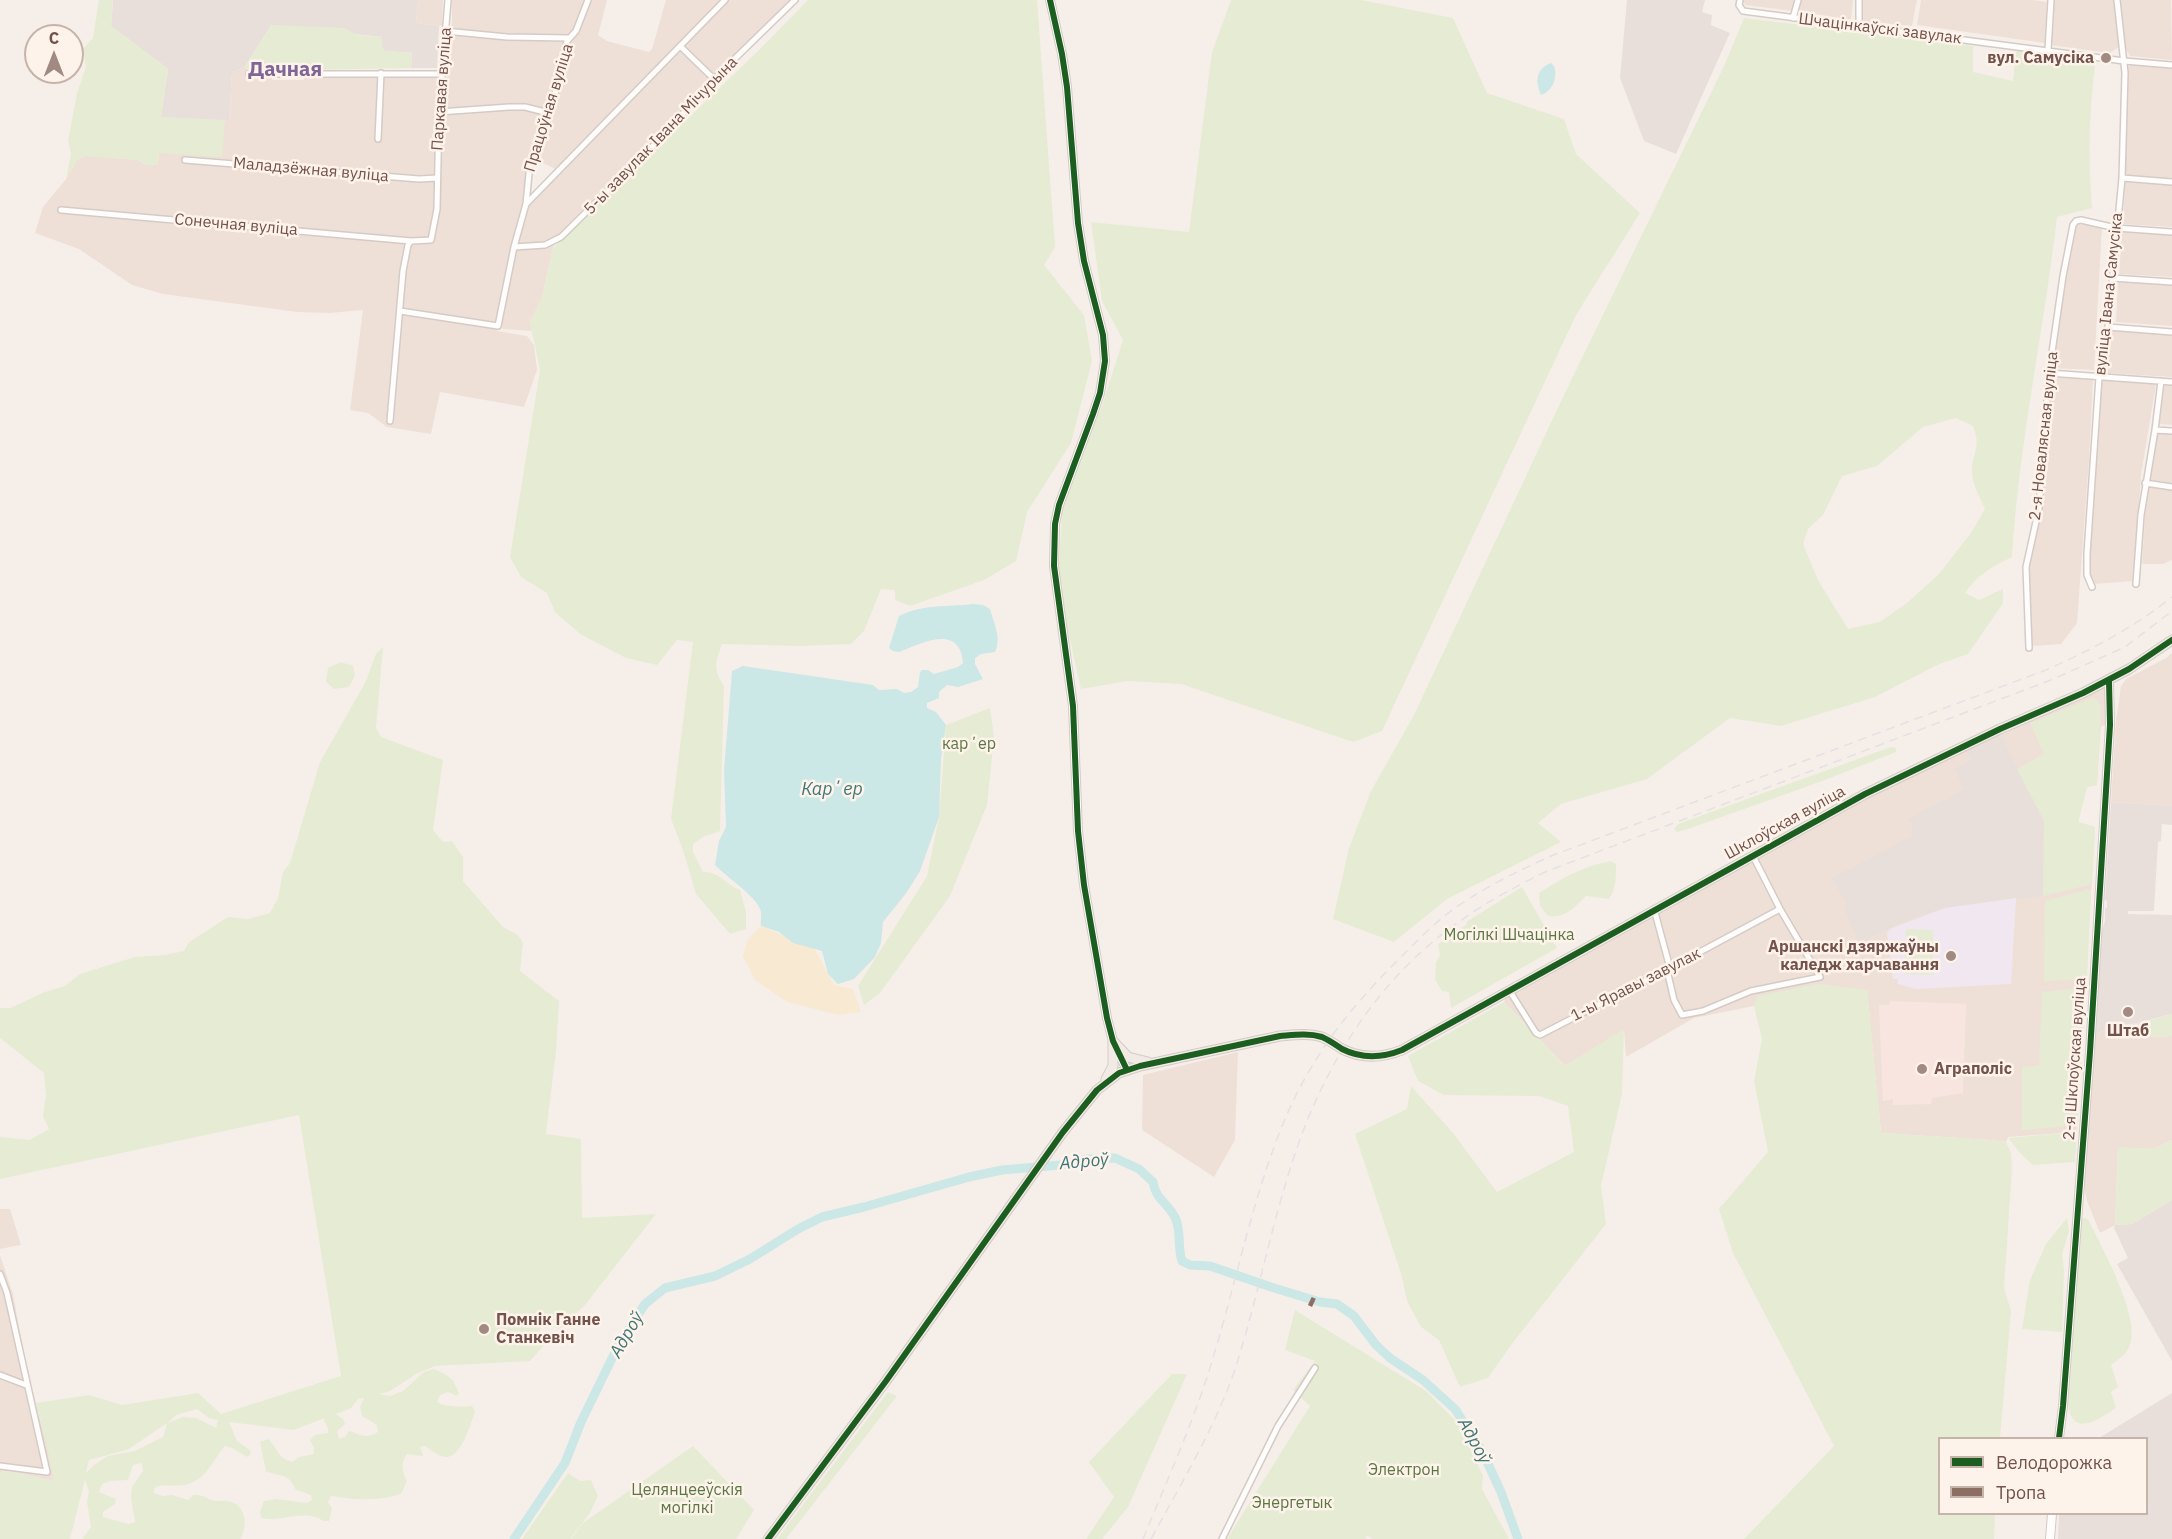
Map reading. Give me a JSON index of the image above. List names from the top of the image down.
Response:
{
  "streets": {
    "main road": ["Шклоўская вуліца"],
    "street": [
      "Шчацінкаўскі завулак",
      "Паркавая вуліца",
      "Працоўная вуліца",
      "5-ы завулак Івана Мічурына",
      "Маладзёжная вуліца",
      "Сонечная вуліца",
      "вуліца Івана Самусіка",
      "2-я Новалясная вуліца",
      "1-ы Яравы завулак",
      "2-я Шклоўская вуліца"
    ]
  },
  "crossings": [
    ["Шчацінкаўскі завулак", "вуліца Івана Самусіка"],
    ["Паркавая вуліца", "Маладзёжная вуліца"],
    ["Паркавая вуліца", "Сонечная вуліца"],
    ["Працоўная вуліца", "5-ы завулак Івана Мічурына"],
    ["вуліца Івана Самусіка", "2-я Новалясная вуліца"],
    ["Шклоўская вуліца", "1-ы Яравы завулак"],
    ["Шклоўская вуліца", "2-я Шклоўская вуліца"]
  ],
  "districts": ["Дачная"],
  "water": ["Карʼер", "Адроў"],
  "parks": [
    "карʼер",
    "Могілкі Шчацінка",
    "Электрон",
    "Целянцееўскія могілкі",
    "Энергетык"
  ],
  "places": [
    "вул. Самусіка",
    "Аршанскі дзяржаўны каледж харчавання",
    "Штаб",
    "Аграполіс",
    "Помнік Ганне Станкевіч"
  ],
  "legend": ["Велодорожка", "Тропа"],
  "north": "top"
}
